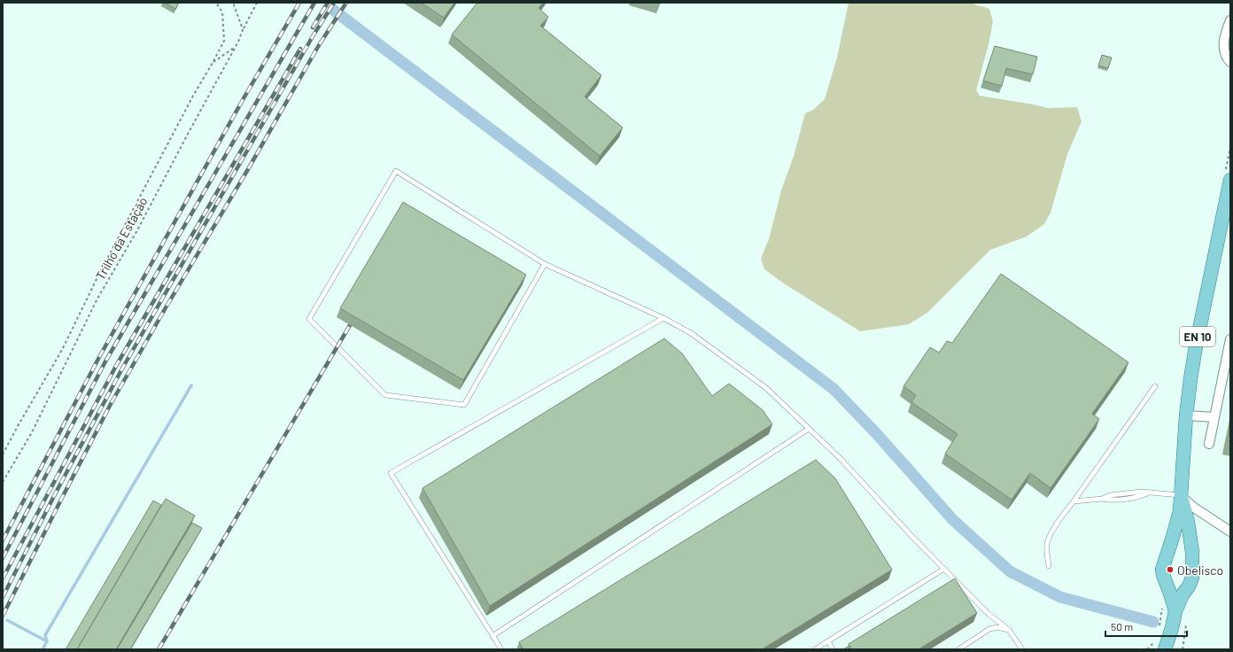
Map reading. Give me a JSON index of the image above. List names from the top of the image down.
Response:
{
  "streets": {
    "main road": ["EN 10"],
    "path": ["Trilho da Estação"]
  },
  "places": ["Obelisco"],
  "scale_bar": "50 m"
}
